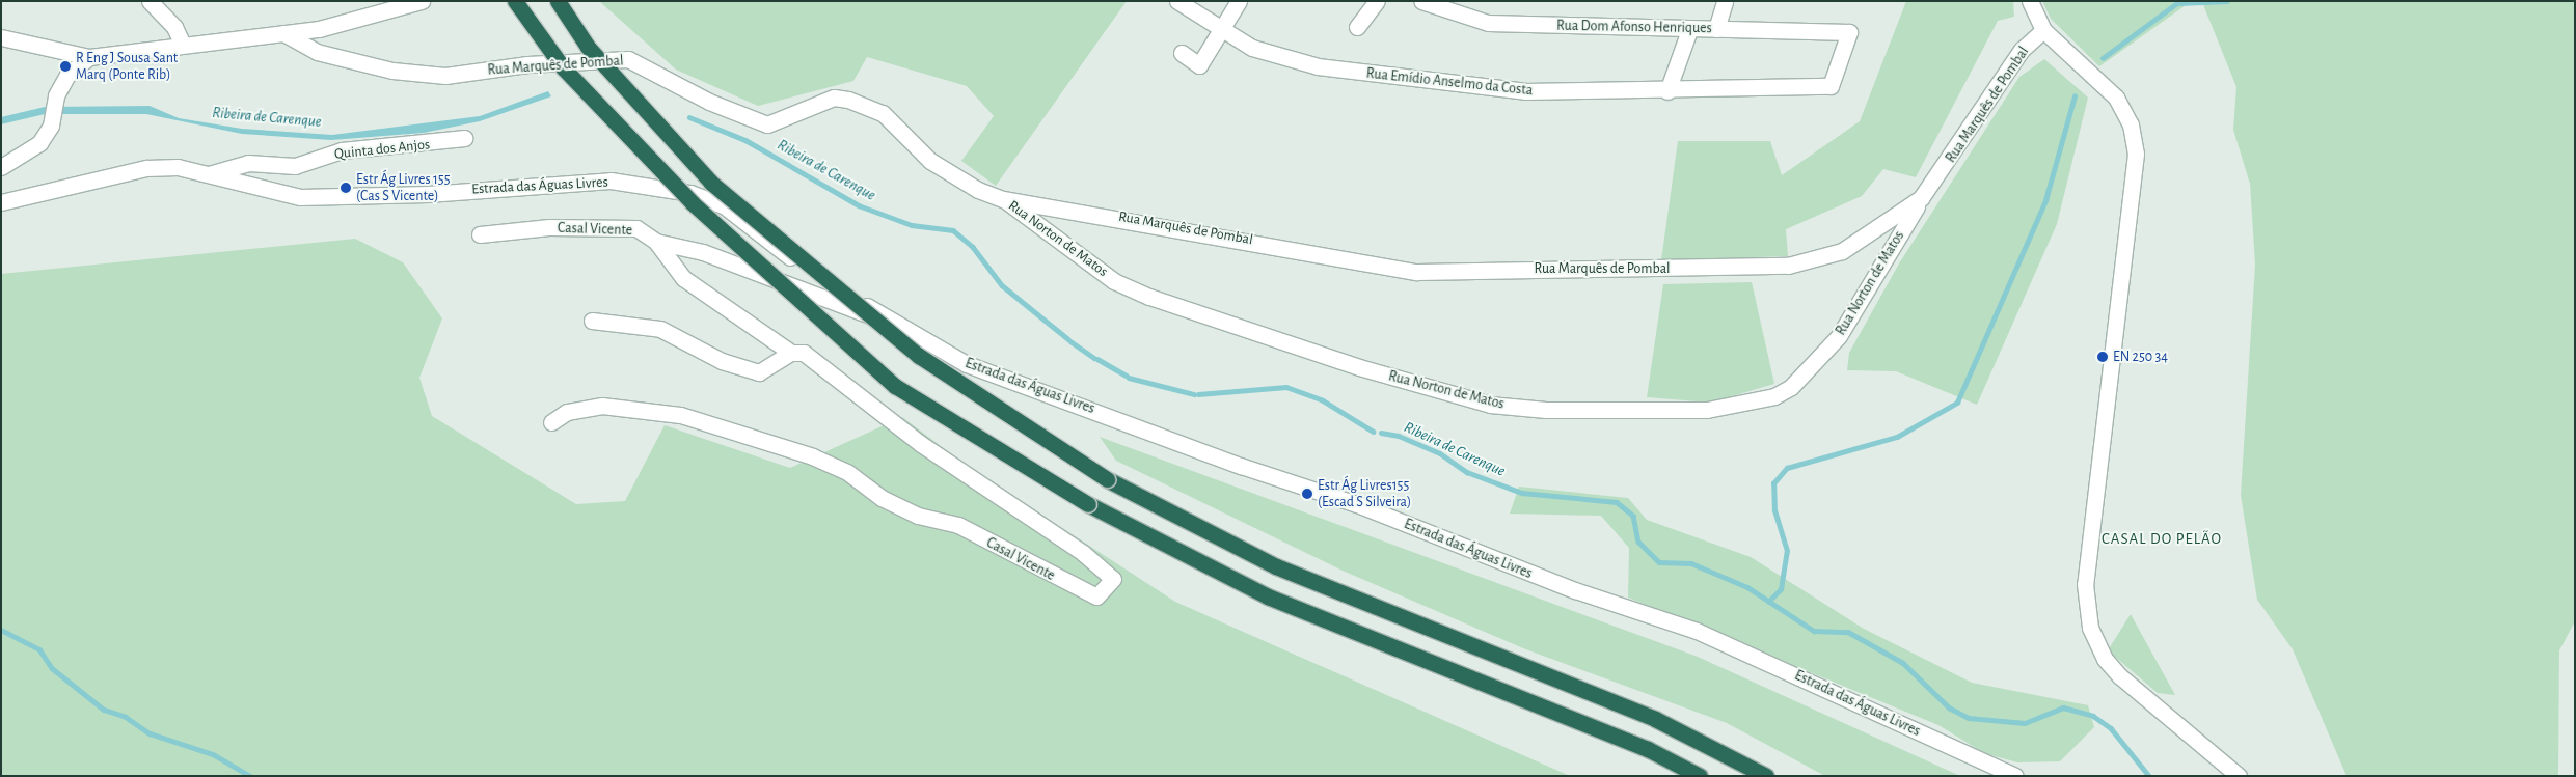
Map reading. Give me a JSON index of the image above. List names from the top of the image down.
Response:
{
  "streets": {
    "street": [
      "Rua Dom Afonso Henriques",
      "Rua Marquês de Pombal",
      "Rua Emídio Anselmo da Costa",
      "Quinta dos Anjos",
      "Estrada das Águas Livres",
      "Casal Vicente",
      "Rua Norton de Matos"
    ]
  },
  "crossings": [
    ["Rua Dom Afonso Henriques", "Rua Emídio Anselmo da Costa"],
    ["Rua Marquês de Pombal", "Rua Norton de Matos"],
    ["Quinta dos Anjos", "Estrada das Águas Livres"]
  ],
  "districts": ["CASAL DO PELÃO"],
  "water": ["Ribeira de Carenque"],
  "places": [
    "R Eng J Sousa Sant Marq (Ponte Rib)",
    "Estr Ág Livres 155 (Cas S Vicente)",
    "EN 250 34",
    "Estr Ág Livres155 (Escad S Silveira)"
  ]
}
